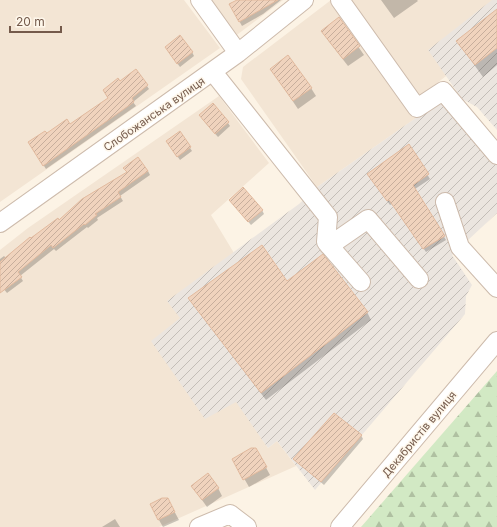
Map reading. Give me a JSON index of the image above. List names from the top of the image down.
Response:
{
  "streets": {
    "street": ["Слобожанська вулиця", "Декабристів вулиця"]
  },
  "scale_bar": "20 m"
}
